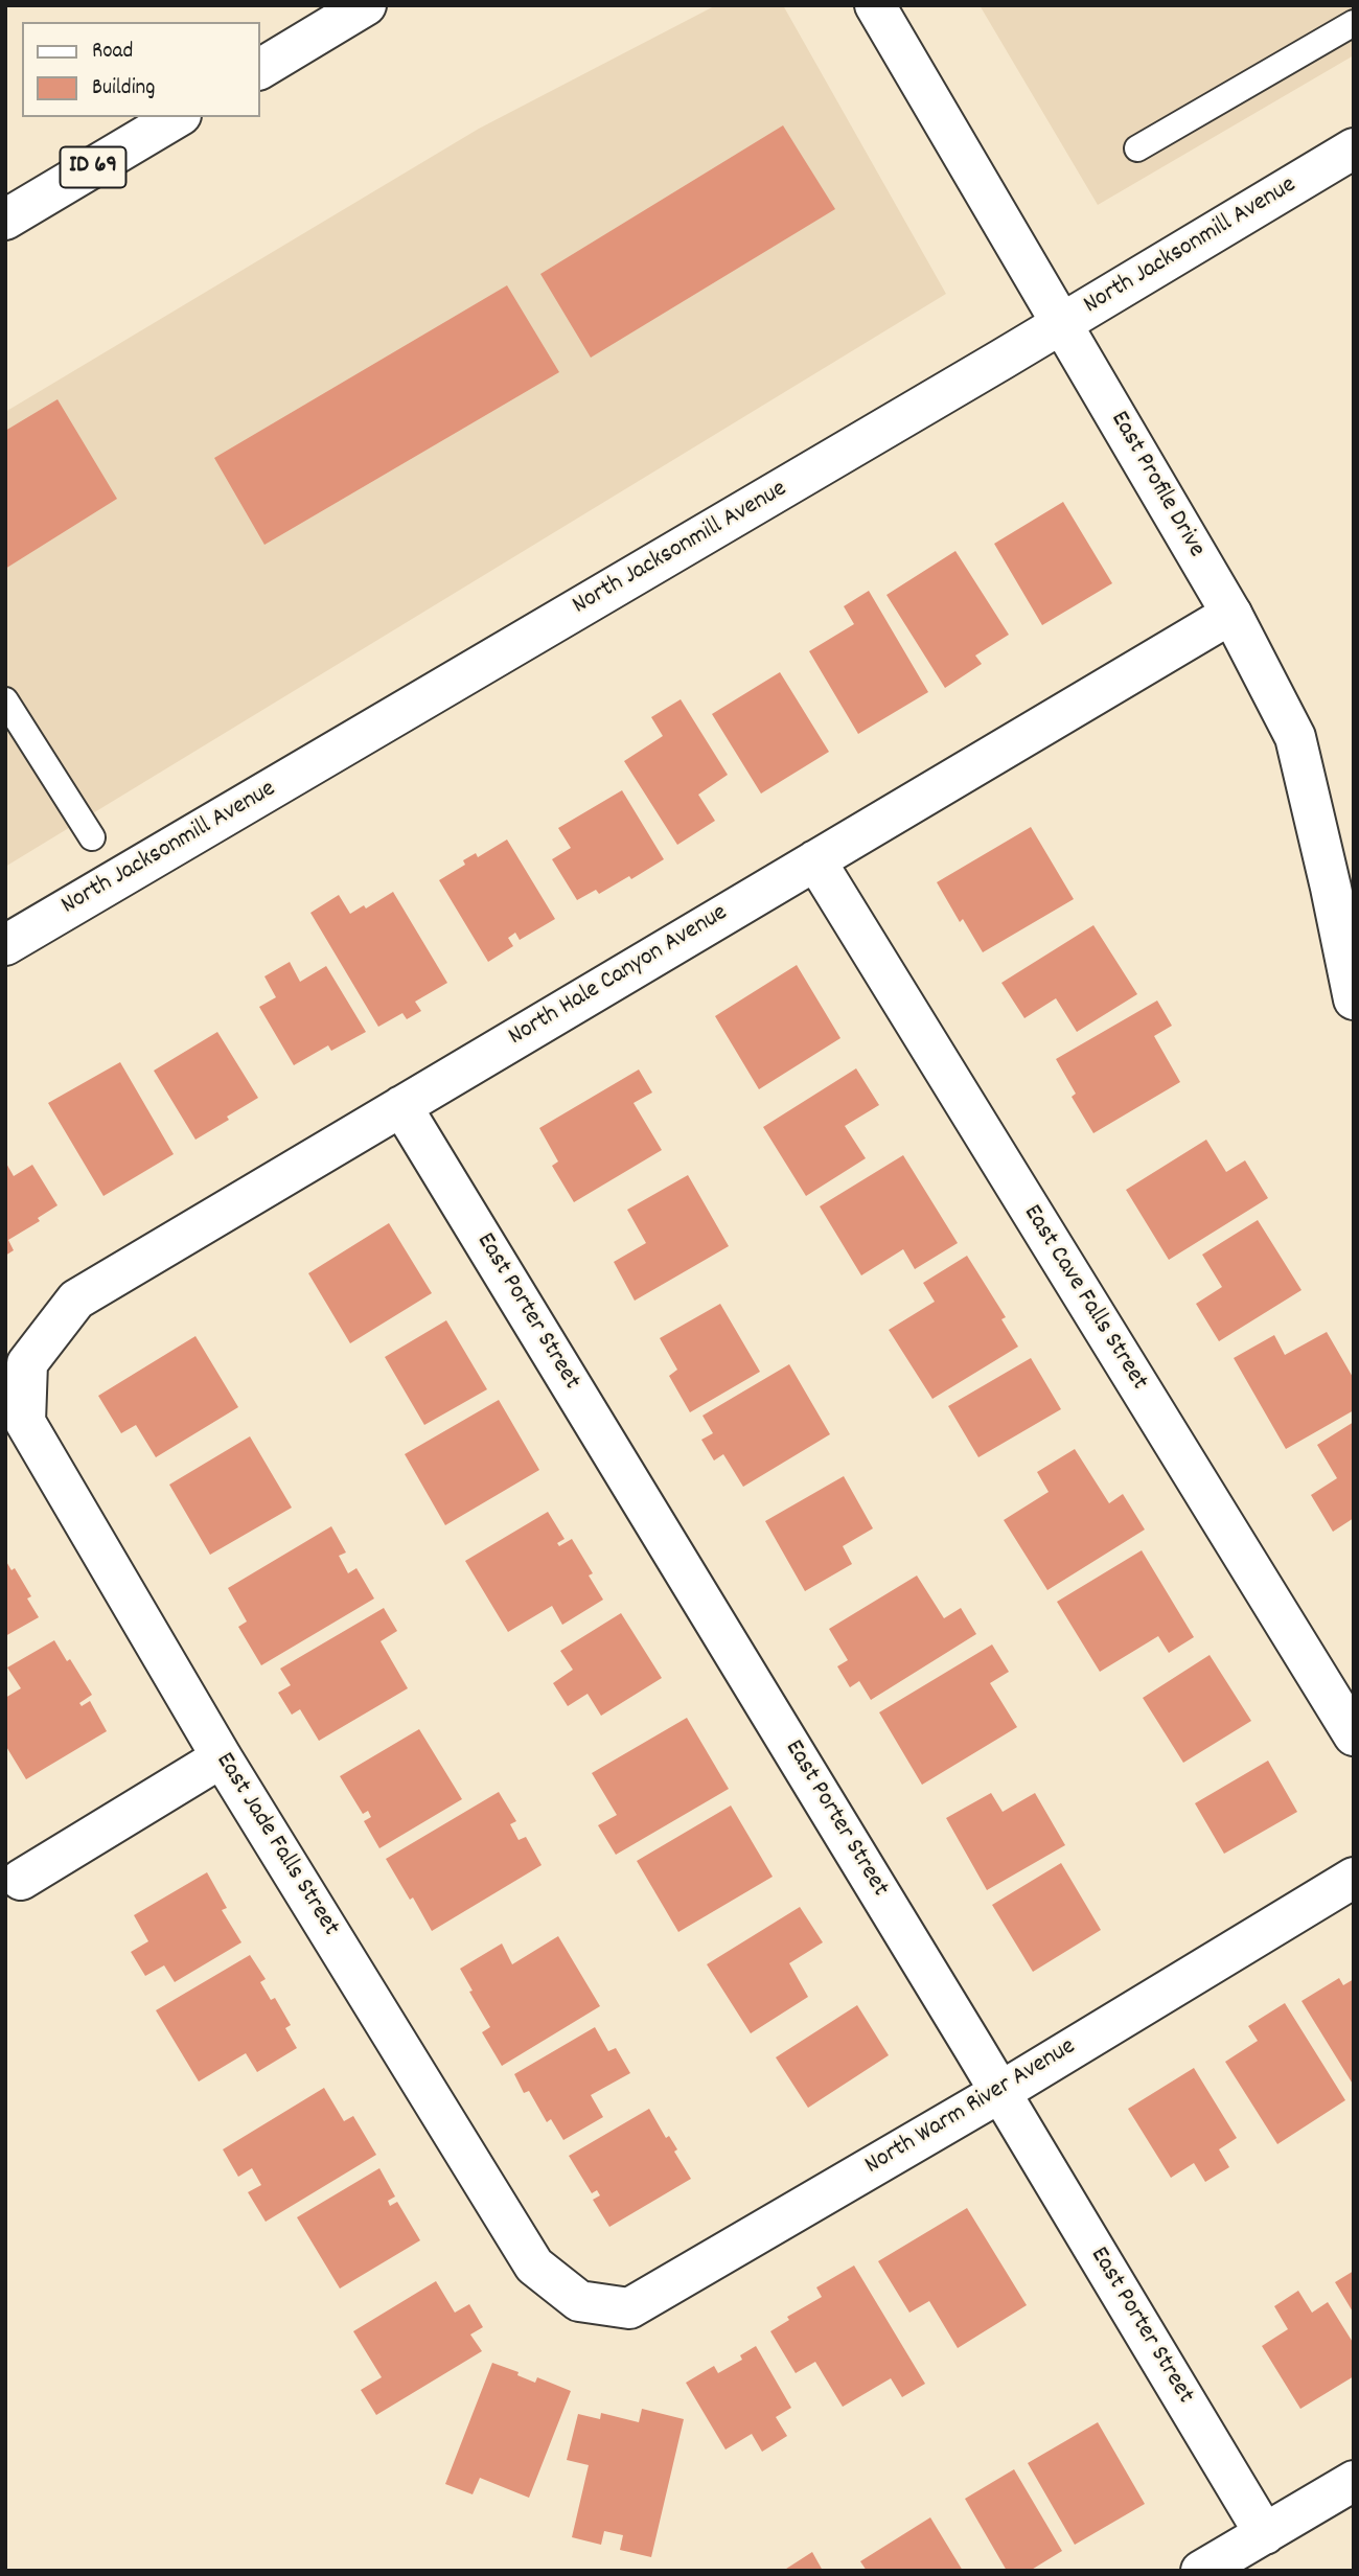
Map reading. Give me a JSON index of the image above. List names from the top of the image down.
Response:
{
  "streets": {
    "street": [
      "ID 69",
      "North Jacksonmill Avenue",
      "East Profile Drive",
      "North Hale Canyon Avenue",
      "East Cave Falls Street",
      "East Porter Street",
      "East Jade Falls Street",
      "North Warm River Avenue"
    ]
  },
  "crossings": [
    ["North Jacksonmill Avenue", "East Profile Drive"],
    ["East Profile Drive", "North Hale Canyon Avenue"],
    ["North Hale Canyon Avenue", "East Cave Falls Street"],
    ["North Hale Canyon Avenue", "East Porter Street"],
    ["North Hale Canyon Avenue", "East Jade Falls Street"],
    ["East Porter Street", "North Warm River Avenue"],
    ["East Jade Falls Street", "North Warm River Avenue"]
  ],
  "legend": ["Road", "Building"]
}
